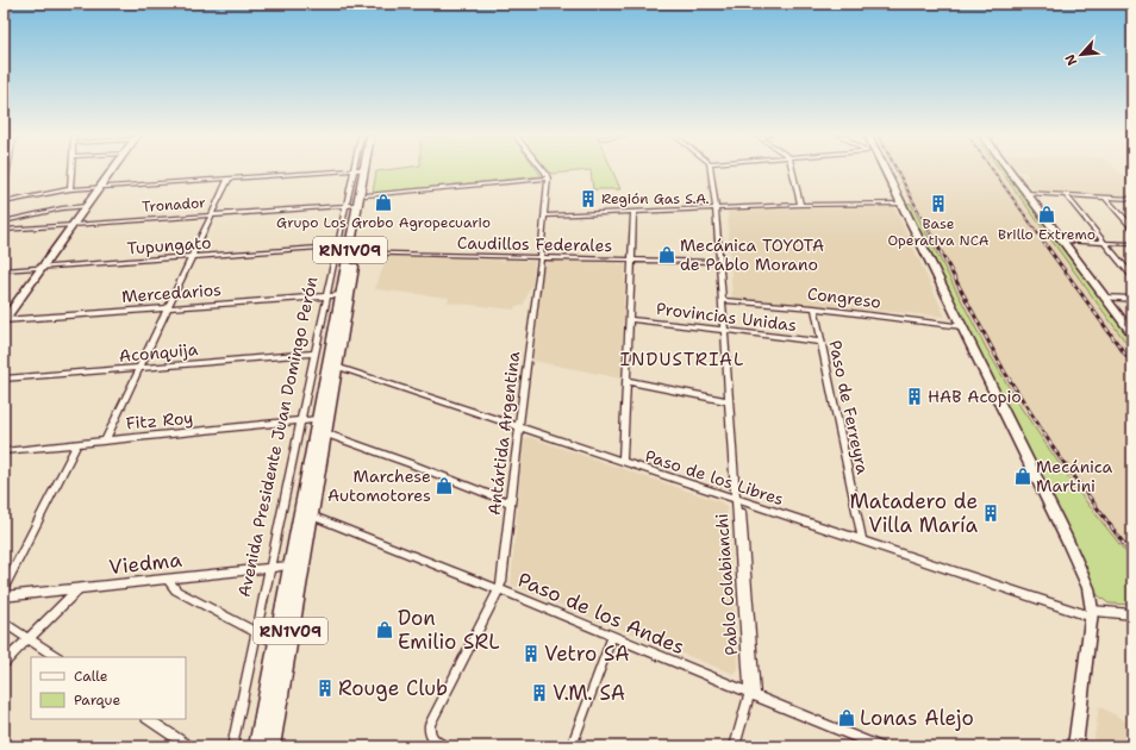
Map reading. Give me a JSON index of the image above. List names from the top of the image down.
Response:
{
  "streets": {
    "main road": ["RN1V09", "Avenida Presidente Juan Domingo Perón"],
    "street": [
      "Tronador",
      "Caudillos Federales",
      "Tupungato",
      "Mercedarios",
      "Congreso",
      "Provincias Unidas",
      "Aconquija",
      "Paso de Ferreyra",
      "Fitz Roy",
      "Antártida Argentina",
      "Paso de los Libres",
      "Viedma",
      "Pablo Colabianchi",
      "Paso de los Andes"
    ]
  },
  "crossings": [
    ["Tronador", "Avenida Presidente Juan Domingo Perón"],
    ["Caudillos Federales", "Tupungato"],
    ["Caudillos Federales", "Antártida Argentina"],
    ["Caudillos Federales", "Avenida Presidente Juan Domingo Perón"],
    ["Caudillos Federales", "Pablo Colabianchi"],
    ["Tupungato", "Avenida Presidente Juan Domingo Perón"],
    ["Mercedarios", "Avenida Presidente Juan Domingo Perón"],
    ["Congreso", "Paso de Ferreyra"],
    ["Congreso", "Pablo Colabianchi"],
    ["Provincias Unidas", "Paso de Ferreyra"],
    ["Provincias Unidas", "Pablo Colabianchi"],
    ["Aconquija", "Avenida Presidente Juan Domingo Perón"],
    ["Paso de Ferreyra", "Paso de los Libres"],
    ["Fitz Roy", "Avenida Presidente Juan Domingo Perón"],
    ["Antártida Argentina", "Paso de los Libres"],
    ["Antártida Argentina", "Paso de los Andes"],
    ["Avenida Presidente Juan Domingo Perón", "Paso de los Libres"],
    ["Avenida Presidente Juan Domingo Perón", "Viedma"],
    ["Avenida Presidente Juan Domingo Perón", "Paso de los Andes"],
    ["Paso de los Libres", "Pablo Colabianchi"],
    ["Pablo Colabianchi", "Paso de los Andes"]
  ],
  "districts": ["INDUSTRIAL"],
  "places": {
    "building": [
      "Región Gas S.A.",
      "Base Operativa NCA",
      "HAB Acopio",
      "Matadero de Villa María",
      "Vetro SA",
      "Rouge Club",
      "V.M. SA"
    ],
    "shop": [
      "Grupo Los Grobo Agropecuario",
      "Brillo Extremo",
      "Mecánica TOYOTA de Pablo Morano",
      "Mecánica Martini",
      "Marchese Automotores",
      "Don Emilio SRL",
      "Lonas Alejo"
    ]
  },
  "legend": ["Calle", "Parque"],
  "north": "bottom left"
}
